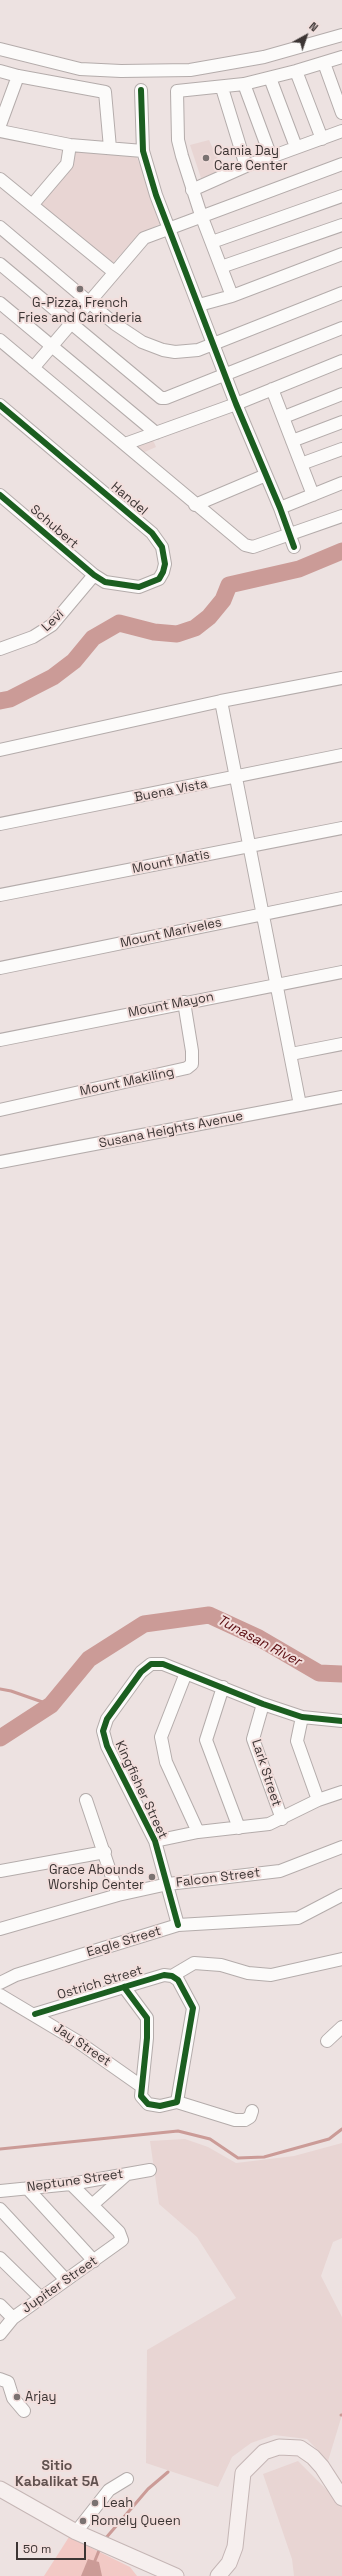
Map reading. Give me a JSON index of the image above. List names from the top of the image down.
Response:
{
  "streets": {
    "street": [
      "Handel",
      "Schubert",
      "Levi",
      "Buena Vista",
      "Mount Matis",
      "Mount Mariveles",
      "Mount Mayon",
      "Mount Makiling",
      "Susana Heights Avenue",
      "Lark Street",
      "Kingfisher Street",
      "Falcon Street",
      "Eagle Street",
      "Ostrich Street",
      "Jay Street",
      "Neptune Street",
      "Jupiter Street"
    ]
  },
  "crossings": [
    ["Handel", "Schubert"],
    ["Handel", "Levi"],
    ["Schubert", "Levi"],
    ["Mount Mayon", "Mount Makiling"],
    ["Lark Street", "Kingfisher Street"],
    ["Kingfisher Street", "Falcon Street"],
    ["Kingfisher Street", "Eagle Street"],
    ["Ostrich Street", "Jay Street"]
  ],
  "districts": ["Sitio Kabalikat 5A"],
  "water": ["Tunasan River"],
  "places": [
    "Camia Day Care Center",
    "G-Pizza, French Fries and Carinderia",
    "Grace Abounds Worship Center",
    "Arjay",
    "Leah",
    "Romely Queen"
  ],
  "scale_bar": "50 m",
  "north": "top right"
}
